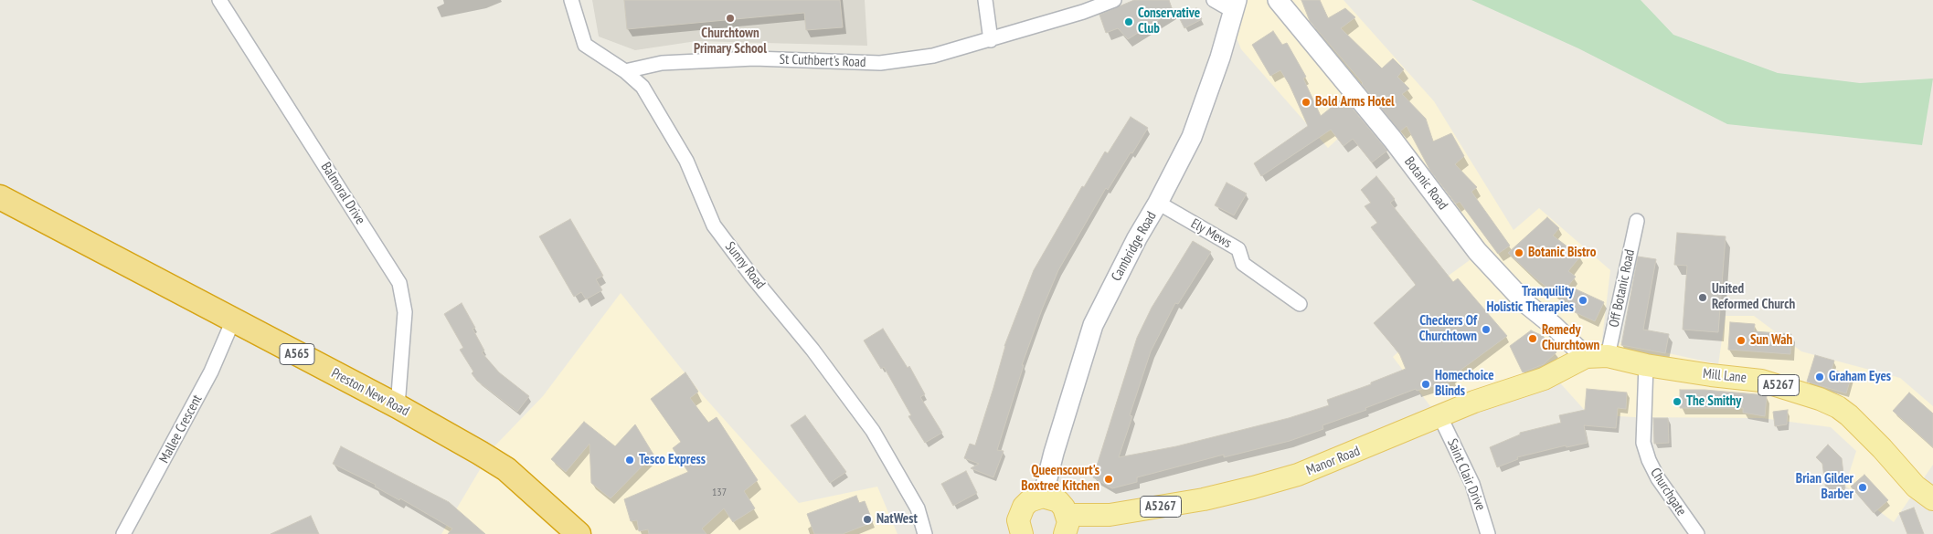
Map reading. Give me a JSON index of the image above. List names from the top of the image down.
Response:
{
  "streets": {
    "highway": ["A565", "Preston New Road"],
    "main road": [
      "Botanic Road",
      "Cambridge Road",
      "Mill Lane",
      "A5267",
      "Manor Road"
    ],
    "street": [
      "St Cuthbert's Road",
      "Balmoral Drive",
      "Ely Mews",
      "Sunny Road",
      "Off Botanic Road",
      "Mallee Crescent",
      "Saint Clair Drive",
      "Churchgate"
    ]
  },
  "crossings": [
    ["St Cuthbert's Road", "Sunny Road"],
    ["Botanic Road", "Mill Lane"],
    ["Botanic Road", "Manor Road"],
    ["Balmoral Drive", "Preston New Road"],
    ["Ely Mews", "Cambridge Road"],
    ["Cambridge Road", "Manor Road"],
    ["Off Botanic Road", "Mill Lane"],
    ["Mill Lane", "Manor Road"],
    ["Mill Lane", "Churchgate"],
    ["Preston New Road", "Mallee Crescent"],
    ["Manor Road", "Saint Clair Drive"]
  ],
  "places": [
    "Churchtown Primary School",
    "Conservative Club",
    "Bold Arms Hotel",
    "Botanic Bistro",
    "United Reformed Church",
    "Tranquility Holistic Therapies",
    "Checkers Of Churchtown",
    "Remedy Churchtown",
    "Sun Wah",
    "Graham Eyes",
    "Homechoice Blinds",
    "The Smithy",
    "Tesco Express",
    "Queenscourt's Boxtree Kitchen",
    "Brian Gilder Barber",
    "NatWest"
  ],
  "house_numbers": ["137"]
}
